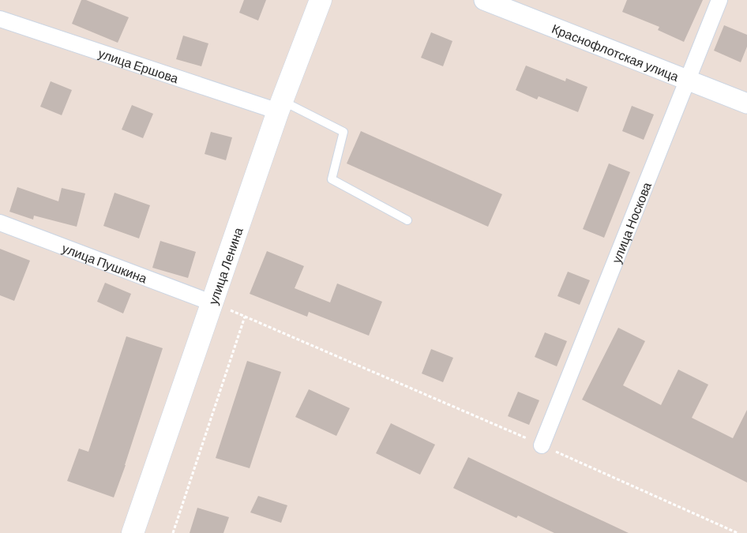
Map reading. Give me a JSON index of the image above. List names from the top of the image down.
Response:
{
  "streets": {
    "main road": ["улица Ленина"],
    "street": [
      "Краснофлотская улица",
      "улица Ершова",
      "улица Носкова",
      "улица Пушкина"
    ]
  },
  "crossings": [
    ["Краснофлотская улица", "улица Носкова"],
    ["улица Ершова", "улица Ленина"],
    ["улица Пушкина", "улица Ленина"]
  ]
}
